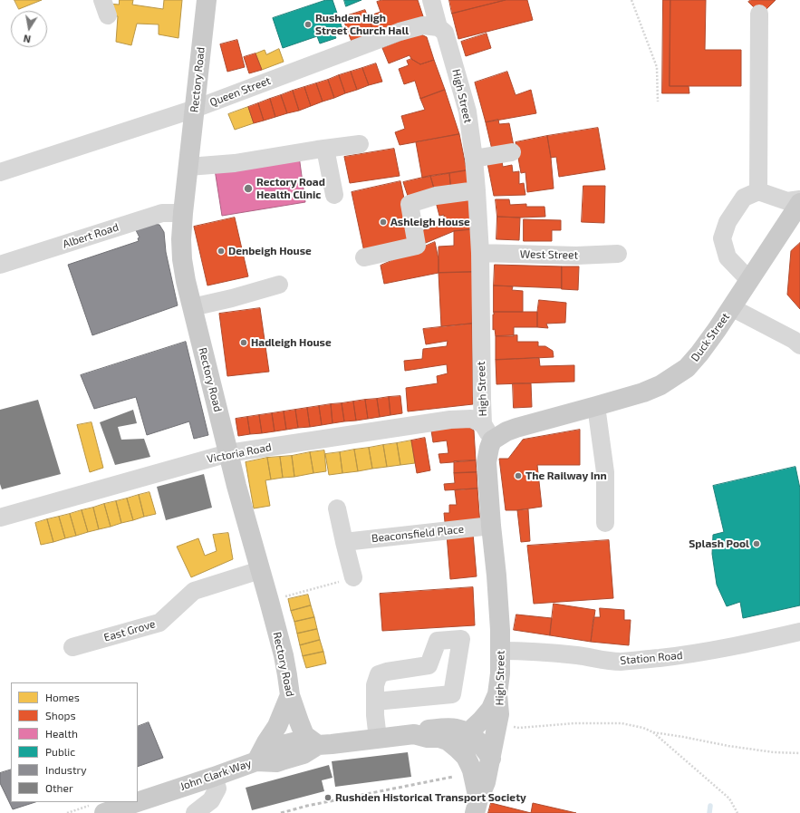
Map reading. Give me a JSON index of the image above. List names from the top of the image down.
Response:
{
  "streets": {
    "main road": [
      "Rectory Road",
      "High Street",
      "Duck Street",
      "John Clark Way"
    ],
    "street": [
      "Queen Street",
      "Albert Road",
      "West Street",
      "Victoria Road",
      "Beaconsfield Place",
      "East Grove",
      "Station Road"
    ]
  },
  "crossings": [
    ["Rectory Road", "Queen Street"],
    ["Rectory Road", "Albert Road"],
    ["Rectory Road", "Victoria Road"],
    ["Rectory Road", "East Grove"],
    ["Rectory Road", "John Clark Way"],
    ["Queen Street", "High Street"],
    ["High Street", "West Street"],
    ["High Street", "Duck Street"],
    ["High Street", "Victoria Road"],
    ["High Street", "Beaconsfield Place"],
    ["High Street", "Station Road"],
    ["Duck Street", "Victoria Road"]
  ],
  "places": [
    "Rushden High Street Church Hall",
    "Rectory Road Health Clinic",
    "Ashleigh House",
    "Denbeigh House",
    "Hadleigh House",
    "The Railway Inn",
    "Splash Pool",
    "Rushden Historical Transport Society"
  ],
  "legend": [
    "Homes",
    "Shops",
    "Health",
    "Public",
    "Industry",
    "Other"
  ],
  "north": "bottom"
}
